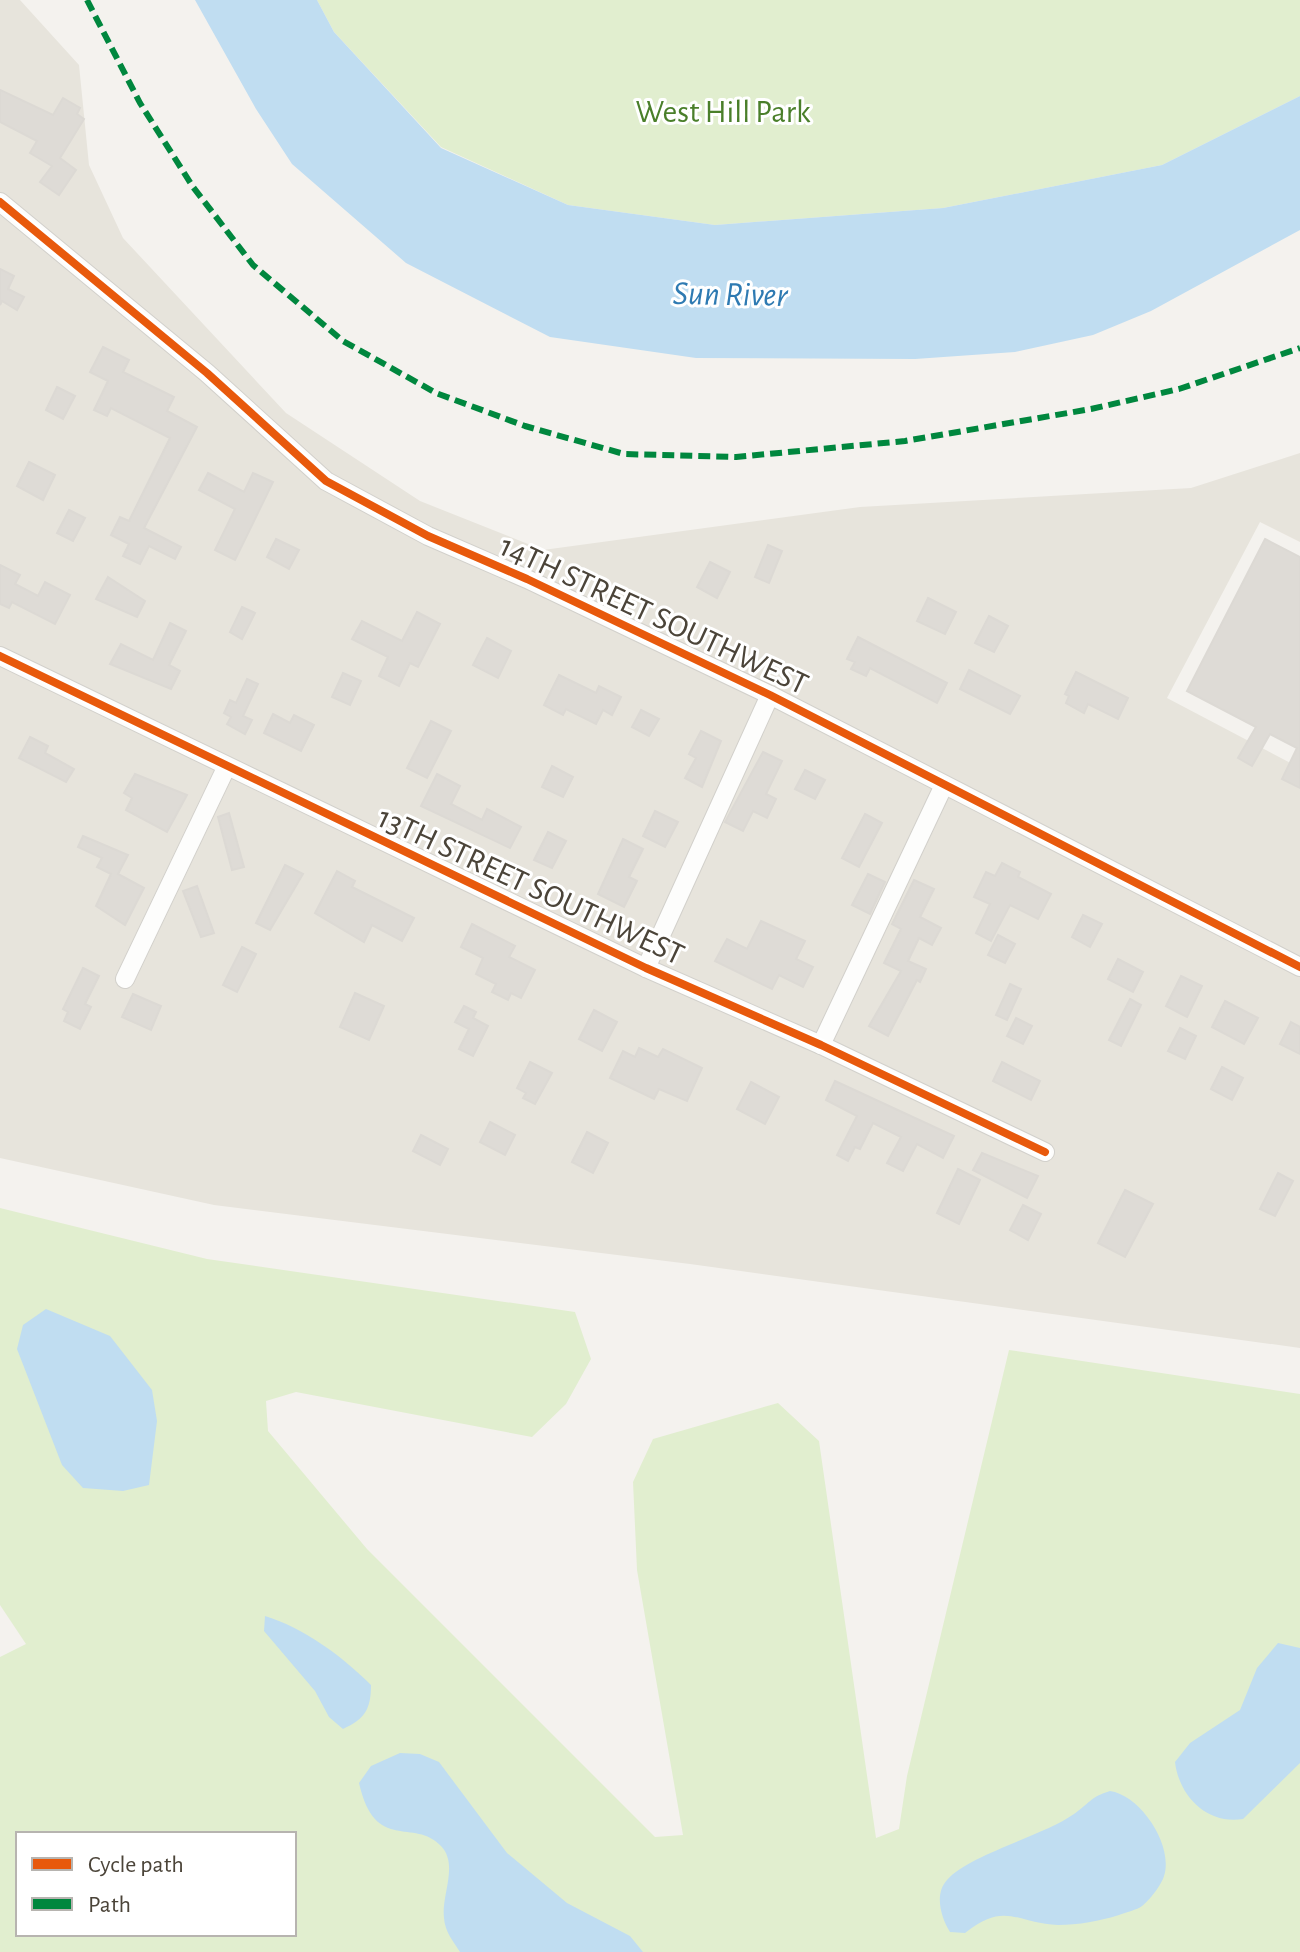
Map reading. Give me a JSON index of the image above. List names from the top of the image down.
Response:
{
  "streets": {
    "street": ["14TH STREET SOUTHWEST", "13TH STREET SOUTHWEST"]
  },
  "water": ["Sun River"],
  "parks": ["West Hill Park"],
  "legend": ["Cycle path", "Path"]
}
